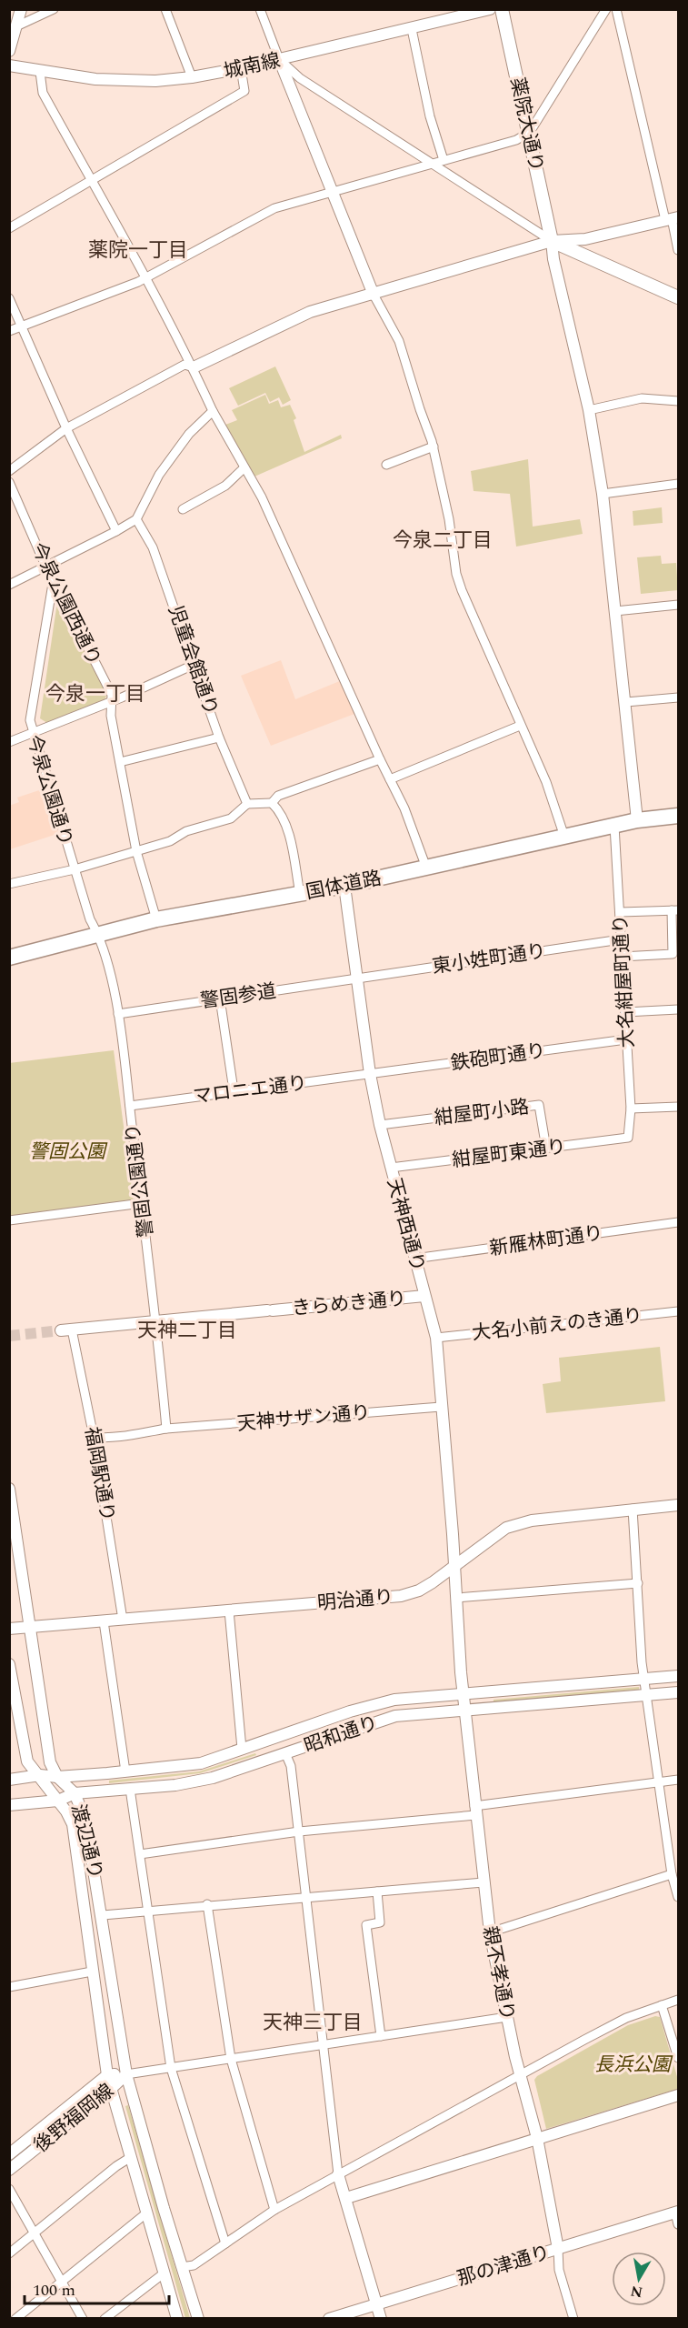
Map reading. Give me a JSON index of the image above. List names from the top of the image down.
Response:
{
  "streets": {
    "highway": ["国体道路"],
    "main road": ["薬院大通り"],
    "street": [
      "城南線",
      "今泉公園西通り",
      "児童会館通り",
      "今泉公園通り",
      "東小姓町通り",
      "大名紺屋町通り",
      "警固参道",
      "鉄砲町通り",
      "マロニエ通り",
      "紺屋町小路",
      "紺屋町東通り",
      "警固公園通り",
      "天神西通り",
      "新雁林町通り",
      "きらめき通り",
      "大名小前えのき通り",
      "天神サザン通り",
      "福岡駅通り",
      "明治通り",
      "昭和通り",
      "渡辺通り",
      "親不孝通り",
      "後野福岡線",
      "那の津通り"
    ]
  },
  "crossings": [
    ["今泉公園西通り", "今泉公園通り"],
    ["今泉公園西通り", "国体道路"],
    ["今泉公園通り", "国体道路"],
    ["今泉公園通り", "警固公園通り"],
    ["国体道路", "大名紺屋町通り"],
    ["国体道路", "警固公園通り"],
    ["国体道路", "天神西通り"],
    ["東小姓町通り", "大名紺屋町通り"],
    ["東小姓町通り", "警固参道"],
    ["東小姓町通り", "天神西通り"],
    ["大名紺屋町通り", "鉄砲町通り"],
    ["大名紺屋町通り", "紺屋町東通り"],
    ["警固参道", "警固公園通り"],
    ["警固参道", "天神西通り"],
    ["鉄砲町通り", "マロニエ通り"],
    ["鉄砲町通り", "天神西通り"],
    ["マロニエ通り", "警固公園通り"],
    ["マロニエ通り", "天神西通り"],
    ["紺屋町小路", "紺屋町東通り"],
    ["紺屋町小路", "天神西通り"],
    ["紺屋町東通り", "天神西通り"],
    ["警固公園通り", "きらめき通り"],
    ["警固公園通り", "天神サザン通り"],
    ["天神西通り", "新雁林町通り"],
    ["天神西通り", "きらめき通り"],
    ["天神西通り", "大名小前えのき通り"],
    ["天神西通り", "天神サザン通り"],
    ["天神西通り", "明治通り"],
    ["天神西通り", "親不孝通り"],
    ["きらめき通り", "福岡駅通り"],
    ["天神サザン通り", "福岡駅通り"],
    ["福岡駅通り", "明治通り"],
    ["明治通り", "渡辺通り"],
    ["昭和通り", "渡辺通り"],
    ["昭和通り", "親不孝通り"],
    ["渡辺通り", "後野福岡線"],
    ["親不孝通り", "那の津通り"]
  ],
  "districts": [
    "薬院一丁目",
    "今泉二丁目",
    "今泉一丁目",
    "天神二丁目",
    "天神三丁目"
  ],
  "parks": ["警固公園", "長浜公園"],
  "scale_bar": "100 m",
  "north": "bottom"
}
